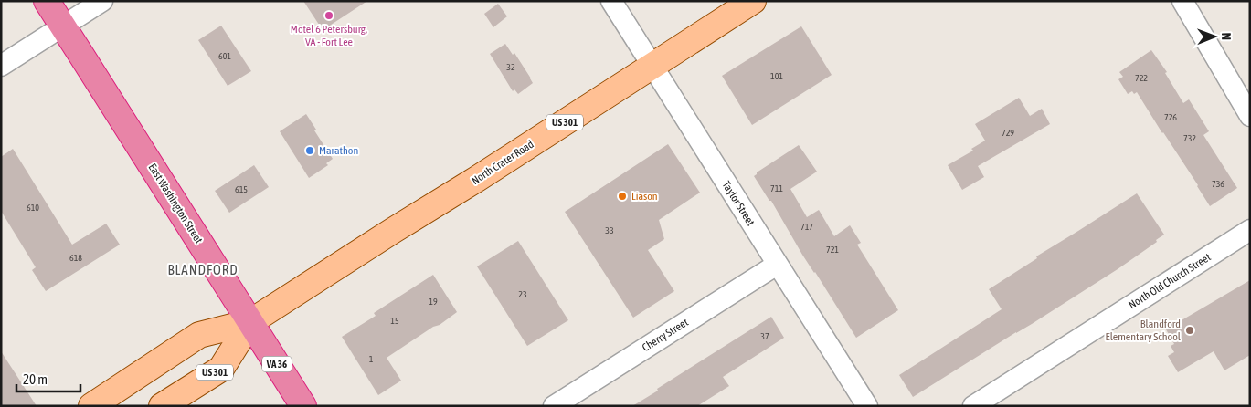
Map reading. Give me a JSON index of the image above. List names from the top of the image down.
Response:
{
  "streets": {
    "highway": ["East Washington Street", "VA 36"],
    "main road": ["US 301", "North Crater Road"],
    "street": ["Taylor Street", "North Old Church Street", "Cherry Street"]
  },
  "crossings": [
    ["US 301", "North Crater Road"],
    ["US 301", "East Washington Street"],
    ["North Crater Road", "East Washington Street"],
    ["North Crater Road", "Taylor Street"],
    ["Taylor Street", "Cherry Street"]
  ],
  "districts": ["BLANDFORD"],
  "places": [
    "Motel 6 Petersburg, VA - Fort Lee",
    "Marathon",
    "Liason",
    "Blandford Elementary School"
  ],
  "house_numbers": [
    "601",
    "32",
    "101",
    "722",
    "726",
    "729",
    "732",
    "736",
    "711",
    "615",
    "610",
    "717",
    "33",
    "721",
    "618",
    "23",
    "19",
    "15",
    "37",
    "1"
  ],
  "scale_bar": "20 m",
  "north": "right"
}
